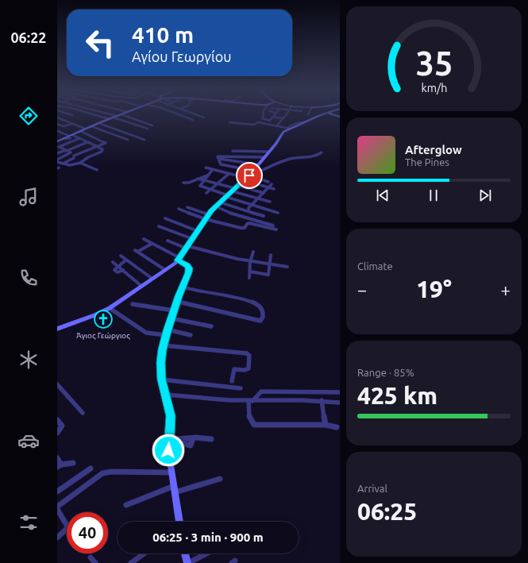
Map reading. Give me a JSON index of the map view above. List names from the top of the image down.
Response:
{
  "places": {
    "church": ["Άγιος Γεώργιος"]
  },
  "page": {
    "tabs": "06:22",
    "turn": ["410 m", "Αγίου Γεωργίου"],
    "song": ["Afterglow", "The Pines"],
    "tile": [
      "Climate",
      ["Range · 85%", "425 km"],
      ["Arrival", "06:25"]
    ],
    "heat": ["−", "19°", "+"],
    "limit": "40",
    "trip": "06:25 · 3 min · 900 m",
    "gauge": ["35", "km/h"]
  }
}
